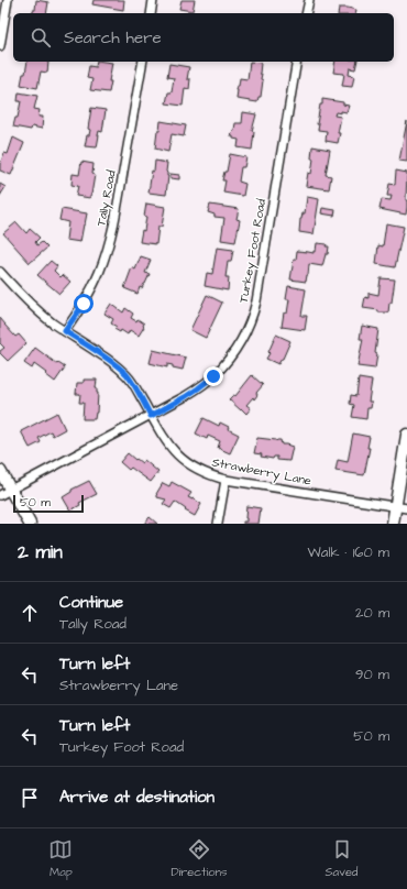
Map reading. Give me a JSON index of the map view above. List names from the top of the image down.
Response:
{
  "streets": {
    "street": ["Tally Road", "Turkey Foot Road", "Strawberry Lane"]
  },
  "crossings": [
    ["Tally Road", "Strawberry Lane"],
    ["Turkey Foot Road", "Strawberry Lane"]
  ],
  "scale_bar": "50 m",
  "page": {
    "search": "Search here",
    "scale": "50 m",
    "heading": ["2 min", "Walk · 160 m"],
    "list": [
      ["Continue", "Tally Road", "20 m"],
      ["Turn left", "Strawberry Lane", "90 m"],
      ["Turn left", "Turkey Foot Road", "50 m"],
      "Arrive at destination"
    ],
    "nav": ["Map", "Directions", "Saved"]
  }
}
